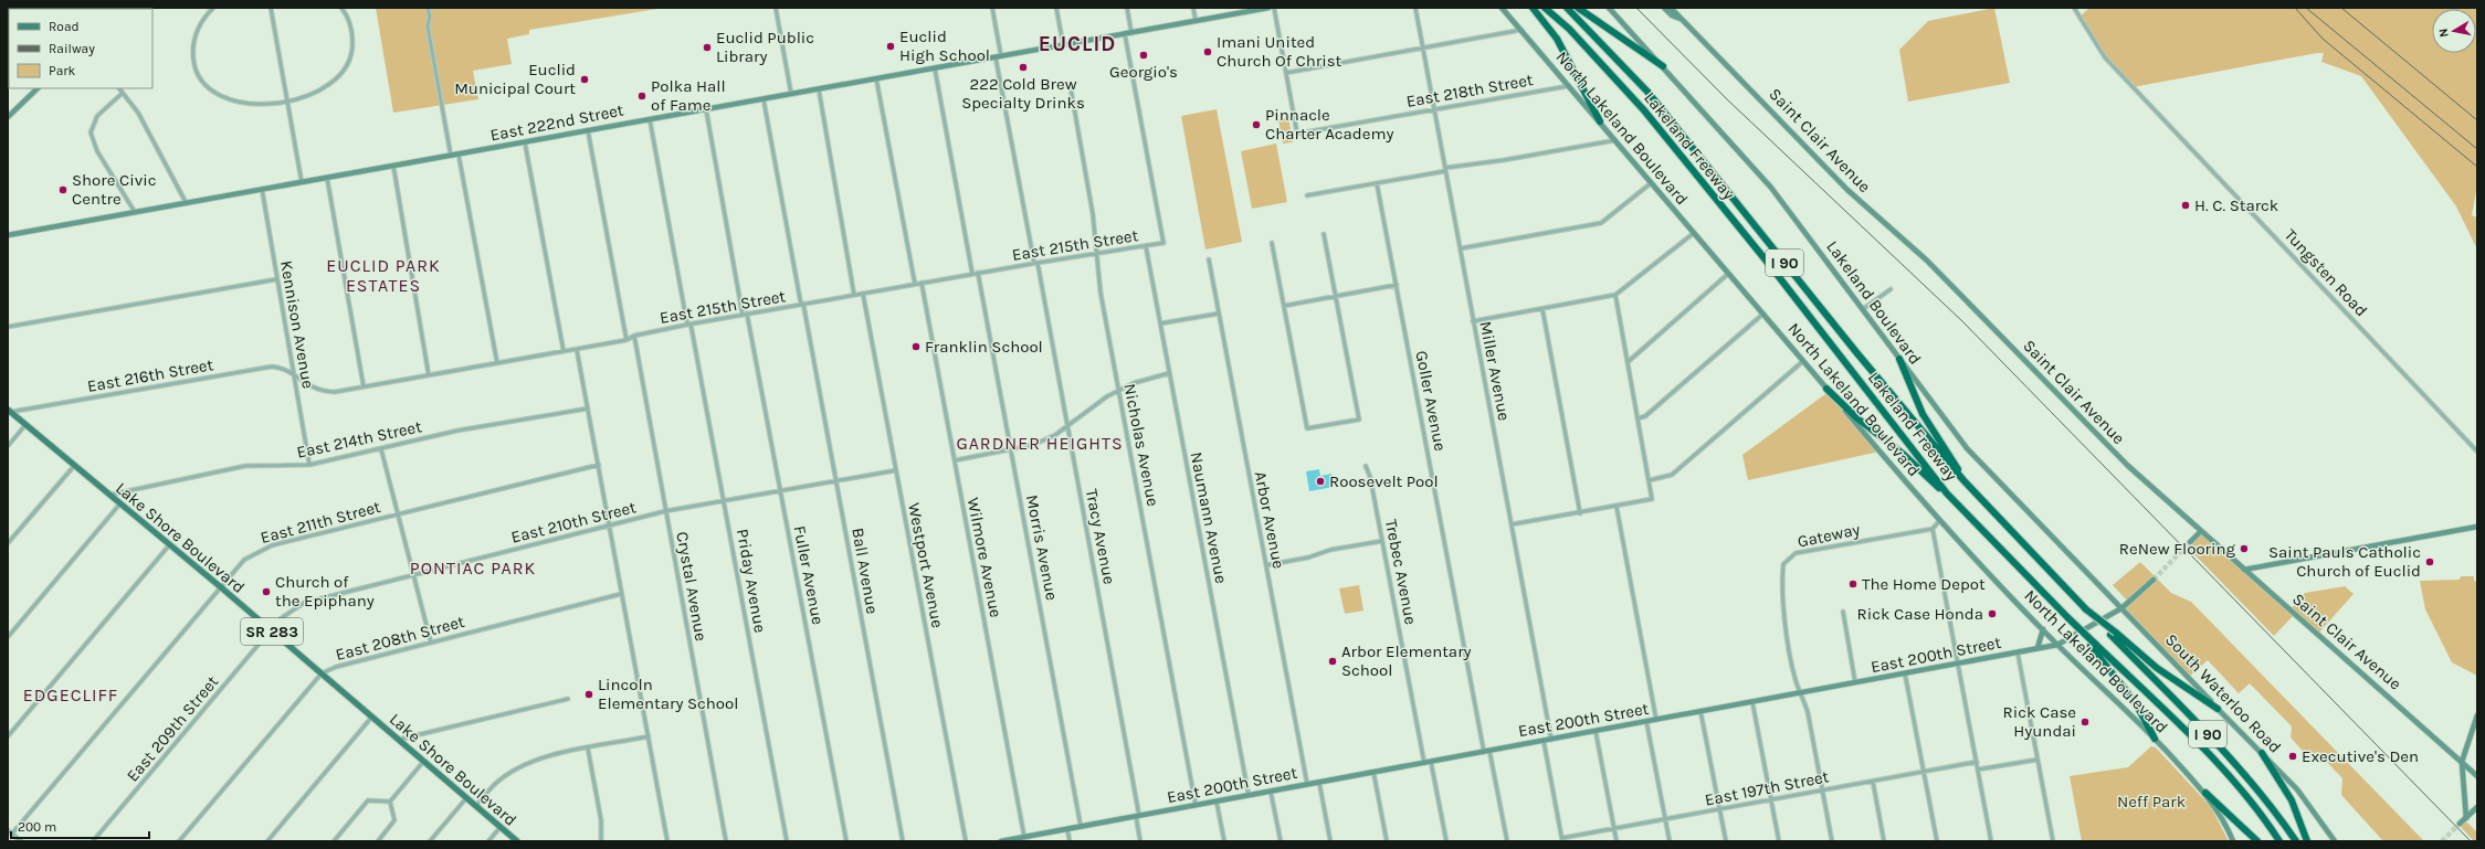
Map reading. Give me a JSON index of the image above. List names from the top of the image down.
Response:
{
  "streets": {
    "highway": ["Lakeland Freeway", "I 90"],
    "main road": ["Lake Shore Boulevard", "SR 283"],
    "street": [
      "East 218th Street",
      "East 222nd Street",
      "North Lakeland Boulevard",
      "Saint Clair Avenue",
      "East 215th Street",
      "Tungsten Road",
      "Lakeland Boulevard",
      "Kennison Avenue",
      "Miller Avenue",
      "East 216th Street",
      "Goller Avenue",
      "East 214th Street",
      "Nicholas Avenue",
      "Naumann Avenue",
      "Arbor Avenue",
      "East 211th Street",
      "East 210th Street",
      "Gateway",
      "Tracy Avenue",
      "Morris Avenue",
      "Wilmore Avenue",
      "Westport Avenue",
      "Ball Avenue",
      "Trebec Avenue",
      "Fuller Avenue",
      "Priday Avenue",
      "Crystal Avenue",
      "East 208th Street",
      "East 200th Street",
      "South Waterloo Road",
      "East 209th Street",
      "East 197th Street"
    ]
  },
  "crossings": [
    ["East 218th Street", "North Lakeland Boulevard"],
    ["East 218th Street", "Miller Avenue"],
    ["East 222nd Street", "East 215th Street"],
    ["East 222nd Street", "Kennison Avenue"],
    ["East 222nd Street", "Tracy Avenue"],
    ["East 222nd Street", "Ball Avenue"],
    ["East 222nd Street", "Fuller Avenue"],
    ["East 222nd Street", "Priday Avenue"],
    ["North Lakeland Boulevard", "East 200th Street"],
    ["Lakeland Freeway", "I 90"],
    ["East 215th Street", "Kennison Avenue"],
    ["East 215th Street", "East 216th Street"],
    ["East 215th Street", "Nicholas Avenue"],
    ["East 215th Street", "Naumann Avenue"],
    ["East 215th Street", "Tracy Avenue"],
    ["East 215th Street", "Morris Avenue"],
    ["East 215th Street", "Wilmore Avenue"],
    ["East 215th Street", "Westport Avenue"],
    ["East 215th Street", "Ball Avenue"],
    ["East 215th Street", "Fuller Avenue"],
    ["East 215th Street", "Priday Avenue"],
    ["East 215th Street", "Crystal Avenue"],
    ["Lakeland Boulevard", "East 200th Street"],
    ["Lakeland Boulevard", "South Waterloo Road"],
    ["Kennison Avenue", "East 216th Street"],
    ["Kennison Avenue", "East 214th Street"],
    ["Miller Avenue", "East 200th Street"],
    ["East 216th Street", "Lake Shore Boulevard"],
    ["Goller Avenue", "East 200th Street"],
    ["East 214th Street", "Lake Shore Boulevard"],
    ["Nicholas Avenue", "East 200th Street"],
    ["Naumann Avenue", "East 200th Street"],
    ["Arbor Avenue", "East 200th Street"],
    ["East 211th Street", "Lake Shore Boulevard"],
    ["East 210th Street", "Lake Shore Boulevard"],
    ["East 210th Street", "Westport Avenue"],
    ["East 210th Street", "Ball Avenue"],
    ["East 210th Street", "Fuller Avenue"],
    ["East 210th Street", "Priday Avenue"],
    ["East 210th Street", "Crystal Avenue"],
    ["East 210th Street", "East 209th Street"],
    ["Gateway", "East 200th Street"],
    ["Gateway", "East 197th Street"],
    ["Tracy Avenue", "East 200th Street"],
    ["Lake Shore Boulevard", "East 208th Street"],
    ["Lake Shore Boulevard", "East 209th Street"],
    ["Morris Avenue", "East 200th Street"],
    ["Wilmore Avenue", "East 200th Street"],
    ["Trebec Avenue", "East 200th Street"],
    ["East 200th Street", "South Waterloo Road"]
  ],
  "districts": [
    "EUCLID",
    "EUCLID PARK ESTATES",
    "GARDNER HEIGHTS",
    "PONTIAC PARK",
    "EDGECLIFF"
  ],
  "parks": ["Neff Park"],
  "places": [
    "Euclid High School",
    "Euclid Public Library",
    "Imani United Church Of Christ",
    "Georgio's",
    "222 Cold Brew Specialty Drinks",
    "Euclid Municipal Court",
    "Polka Hall of Fame",
    "Pinnacle Charter Academy",
    "Shore Civic Centre",
    "H. C. Starck",
    "Franklin School",
    "Roosevelt Pool",
    "ReNew Flooring",
    "Saint Pauls Catholic Church of Euclid",
    "The Home Depot",
    "Church of the Epiphany",
    "Rick Case Honda",
    "Arbor Elementary School",
    "Lincoln Elementary School",
    "Rick Case Hyundai",
    "Executive's Den"
  ],
  "legend": ["Road", "Railway", "Park"],
  "scale_bar": "200 m",
  "north": "left"
}
